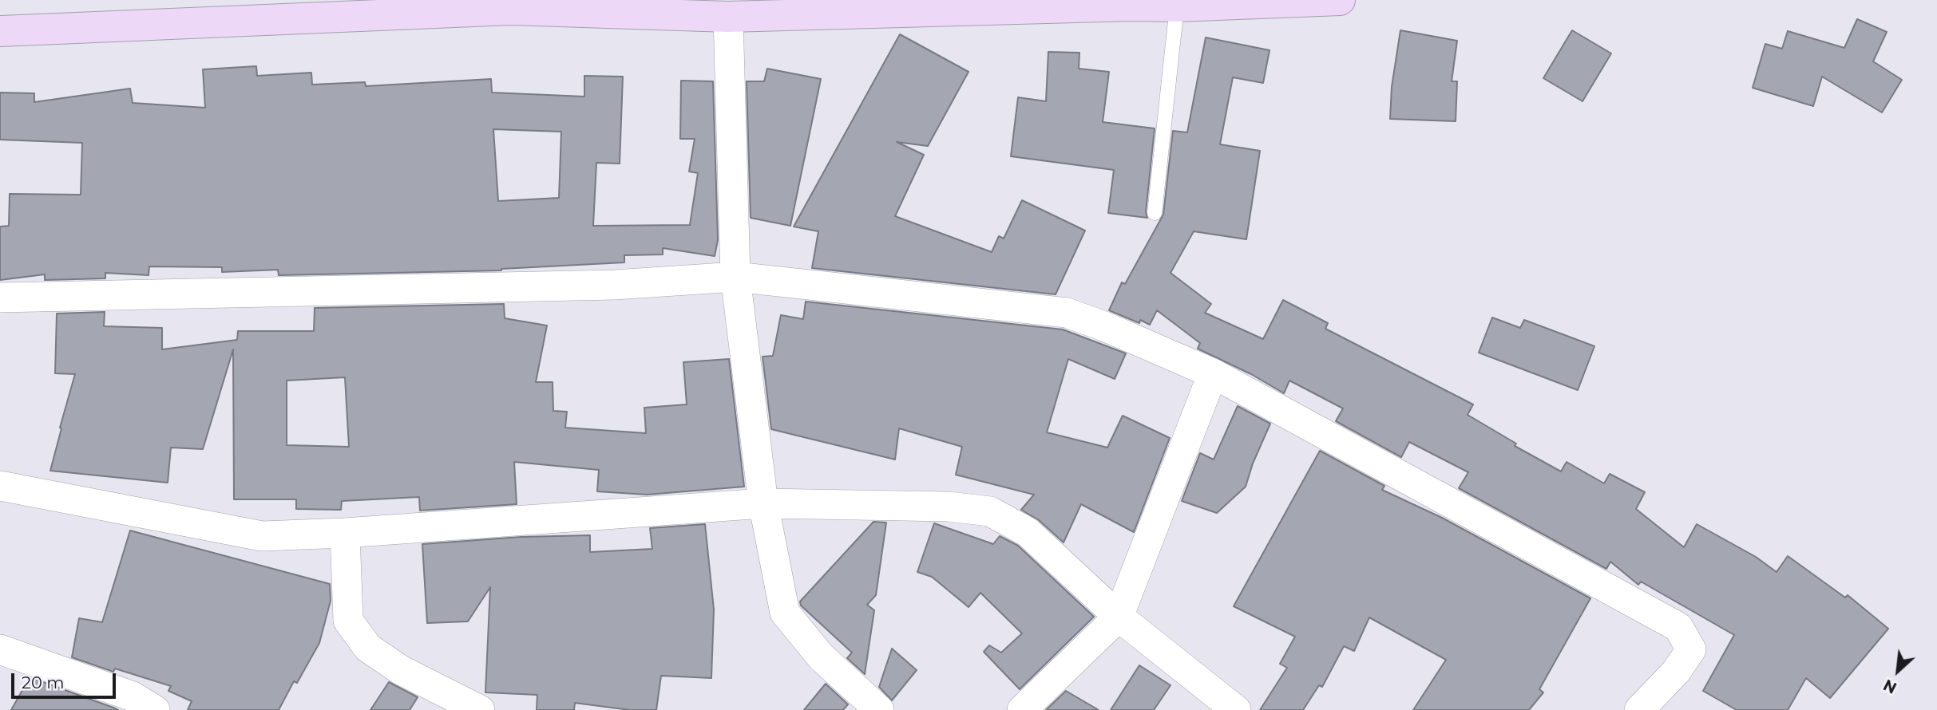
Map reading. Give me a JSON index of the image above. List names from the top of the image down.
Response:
{
  "scale_bar": "20 m",
  "north": "bottom left"
}
